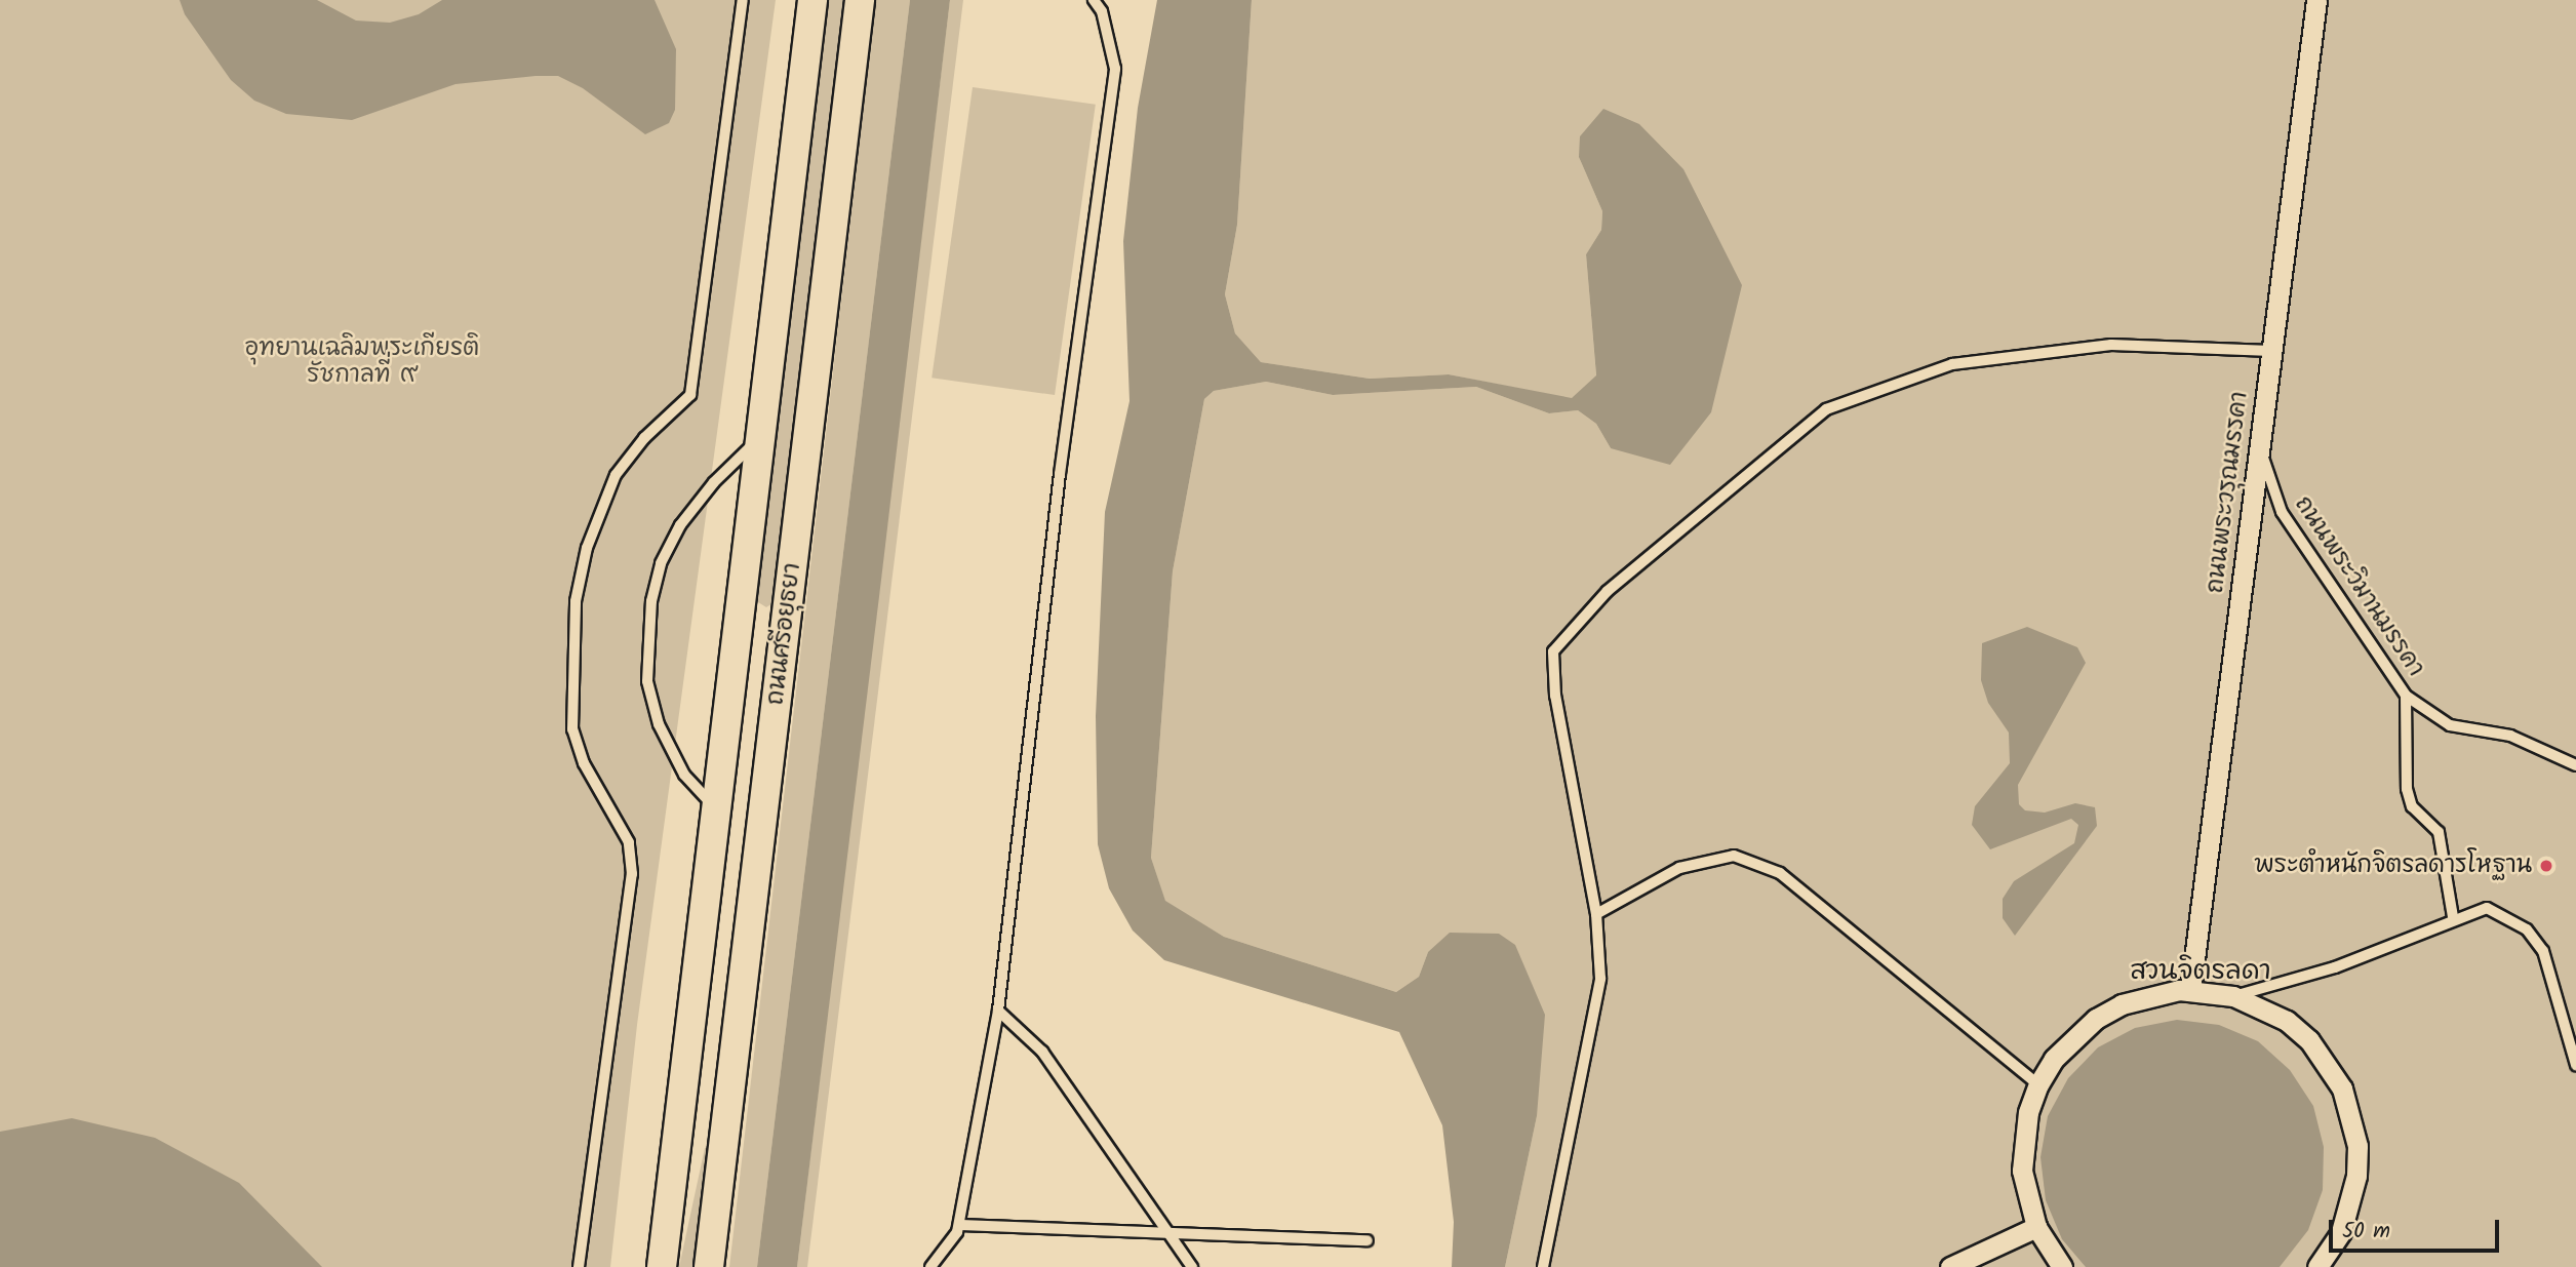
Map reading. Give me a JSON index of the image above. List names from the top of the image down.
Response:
{
  "streets": {
    "main road": ["ถนนศรีอยุธยา"],
    "street": ["ถนนพระวรุณมรรคา"],
    "lane": ["ถนนพระวิมานมรรคา"]
  },
  "crossings": [
    ["ถนนพระวรุณมรรคา", "ถนนพระวิมานมรรคา"]
  ],
  "districts": ["สวนจิตรลดา"],
  "parks": ["อุทยานเฉลิมพระเกียรติ รัชกาลที่ ๙"],
  "places": ["พระตำหนักจิตรลดารโหฐาน"],
  "scale_bar": "50 m"
}
